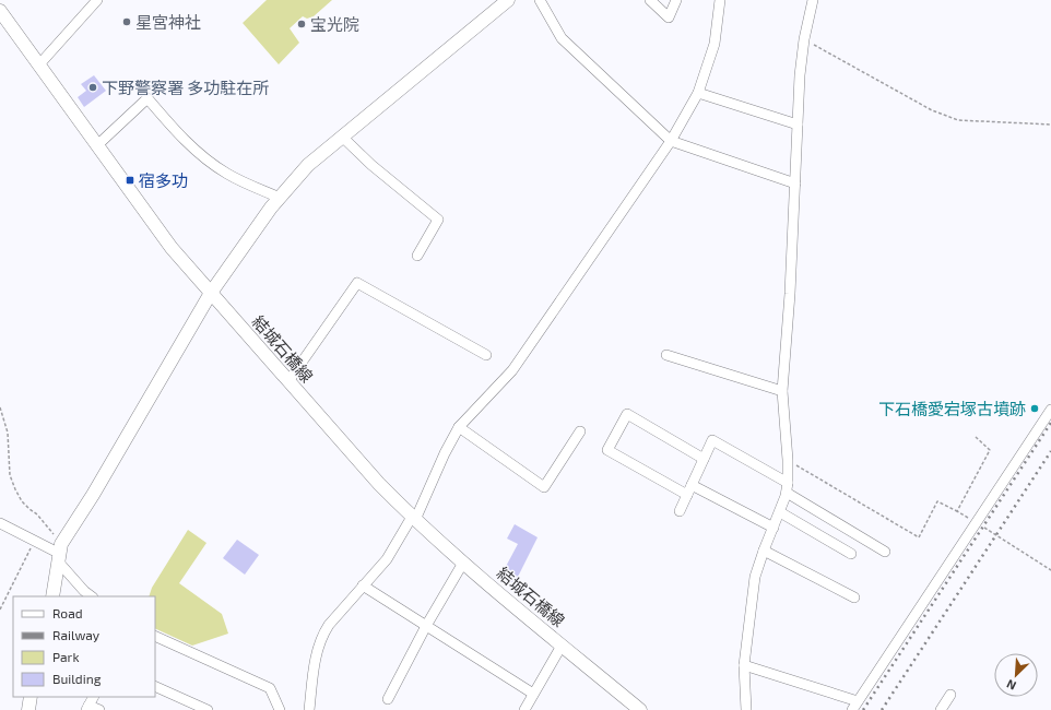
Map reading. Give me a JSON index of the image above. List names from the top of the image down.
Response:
{
  "streets": {
    "main road": ["結城石橋線"]
  },
  "places": {
    "other": [
      "星宮神社",
      "宝光院",
      "下野警察署 多功駐在所",
      "下石橋愛宕塚古墳跡"
    ],
    "transit": ["宿多功"]
  },
  "legend": [
    "Road",
    "Railway",
    "Park",
    "Building"
  ],
  "north": "bottom left"
}
